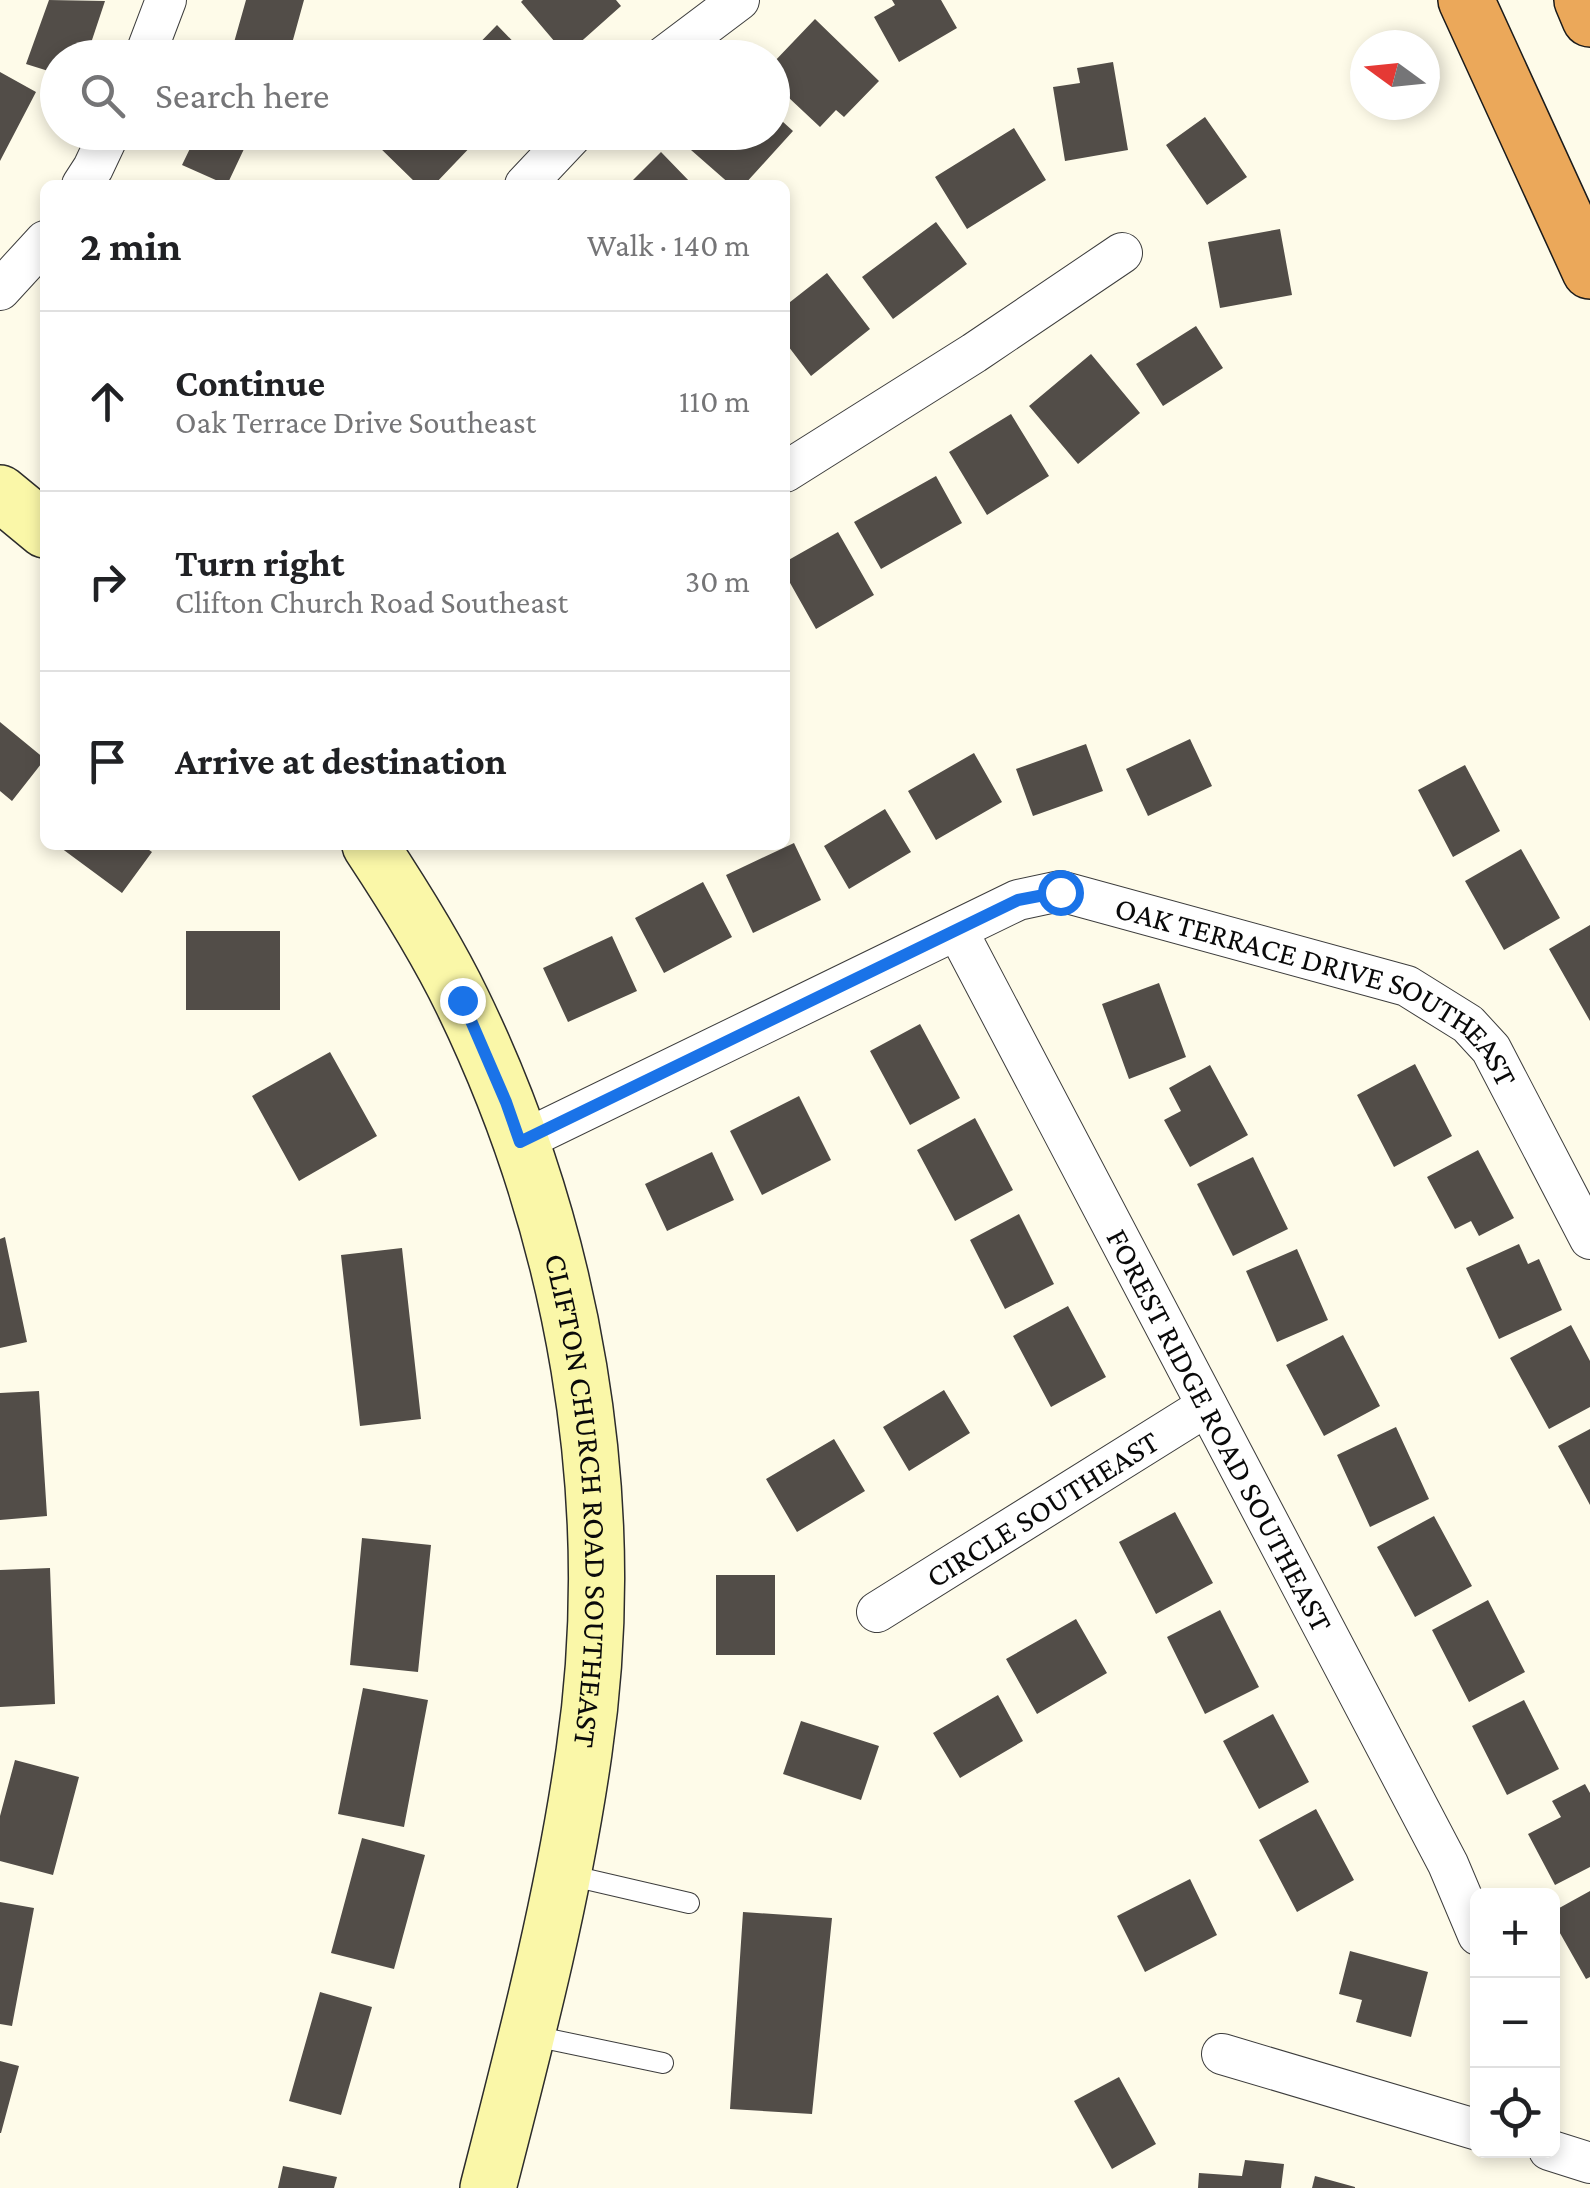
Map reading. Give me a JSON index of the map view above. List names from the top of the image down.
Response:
{
  "streets": {
    "street": [
      "OAK TERRACE DRIVE SOUTHEAST",
      "FOREST RIDGE ROAD SOUTHEAST",
      "CLIFTON CHURCH ROAD SOUTHEAST",
      "CIRCLE SOUTHEAST"
    ]
  },
  "crossings": [
    ["OAK TERRACE DRIVE SOUTHEAST", "FOREST RIDGE ROAD SOUTHEAST"],
    ["OAK TERRACE DRIVE SOUTHEAST", "CLIFTON CHURCH ROAD SOUTHEAST"],
    ["FOREST RIDGE ROAD SOUTHEAST", "CIRCLE SOUTHEAST"]
  ],
  "north": "left",
  "page": {
    "search": "Search here",
    "heading": ["2 min", "Walk · 140 m"],
    "list": [
      ["Continue", "Oak Terrace Drive Southeast", "110 m"],
      ["Turn right", "Clifton Church Road Southeast", "30 m"],
      "Arrive at destination"
    ],
    "map_buttons": ["+", "−"]
  }
}
